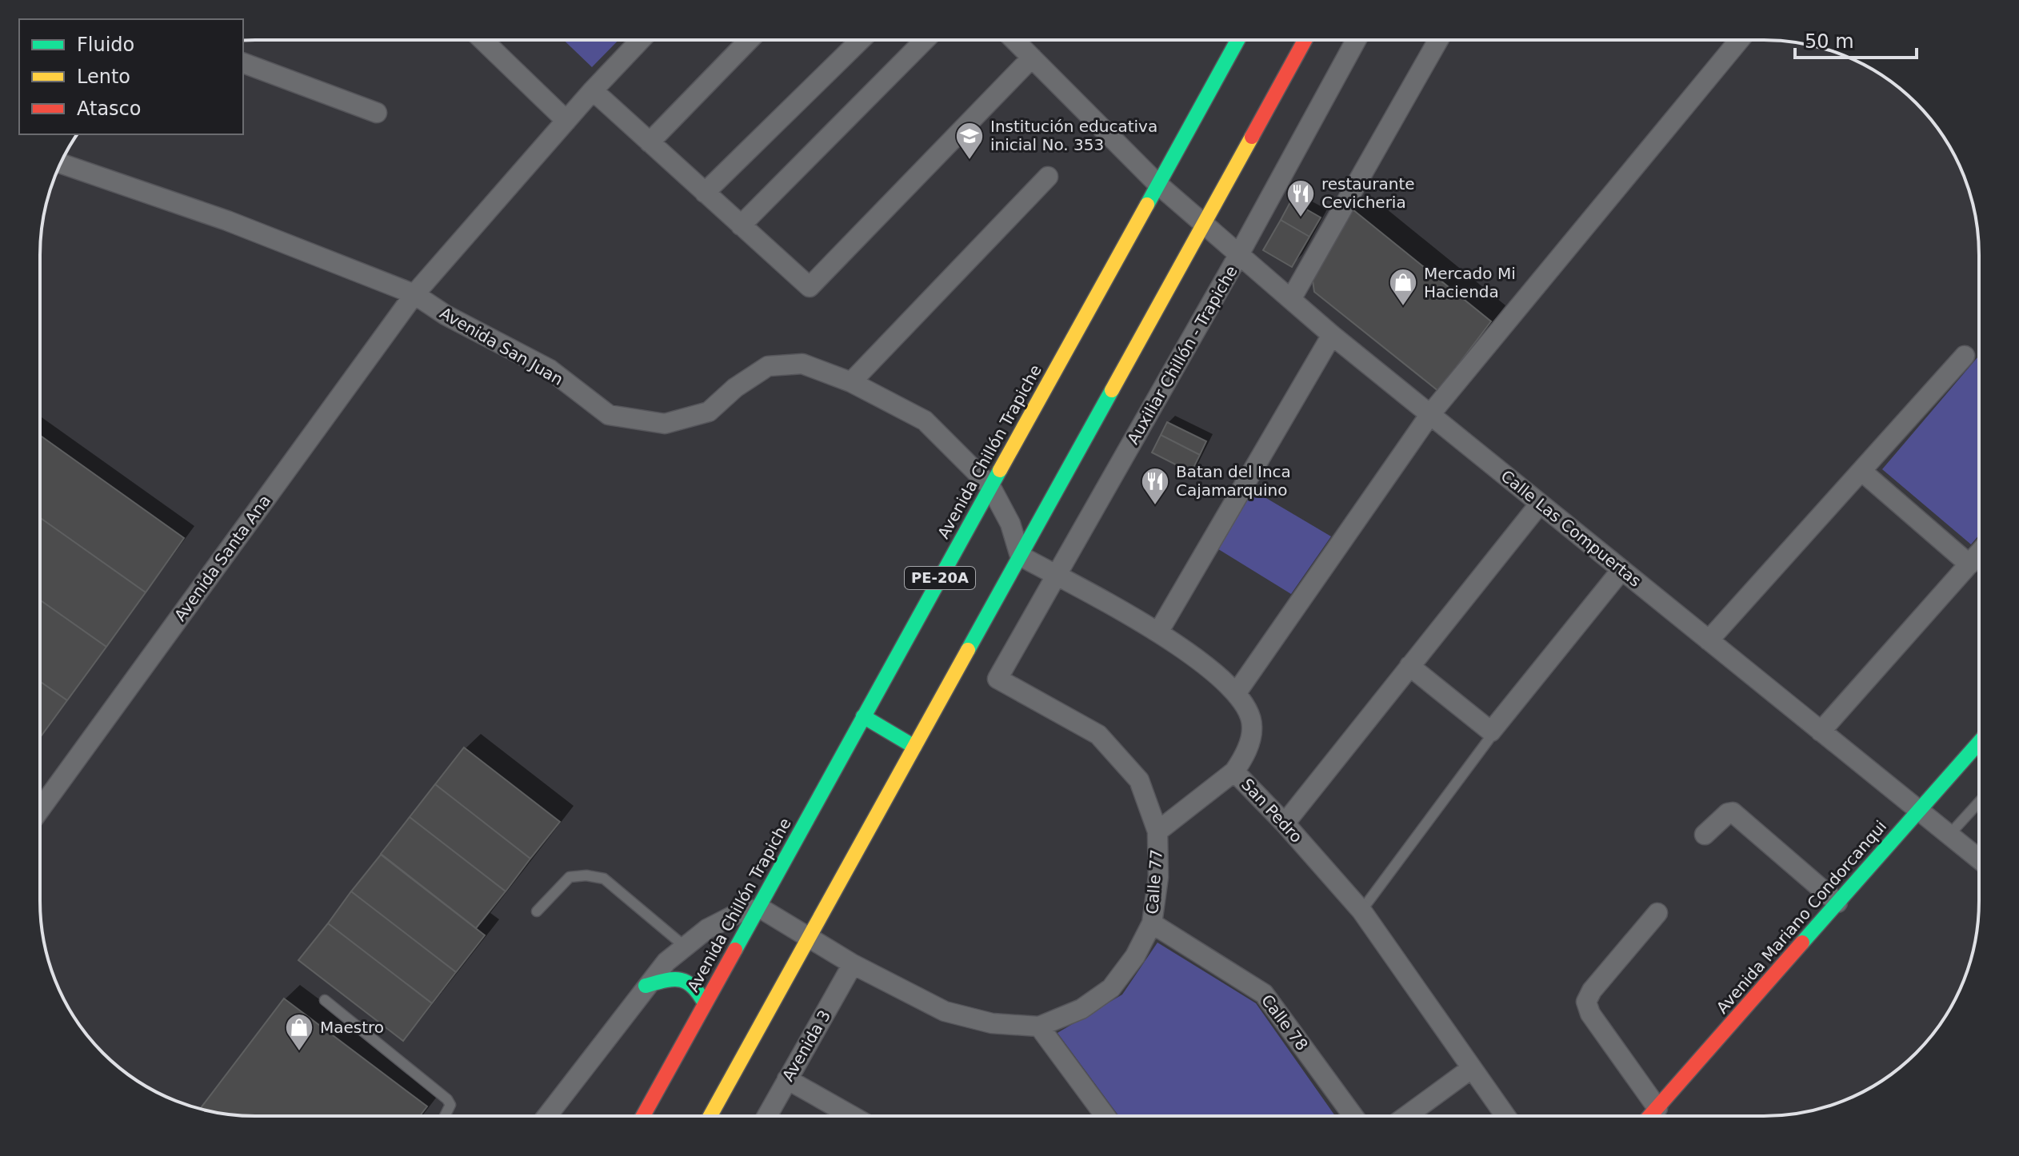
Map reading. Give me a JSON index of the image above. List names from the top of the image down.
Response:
{
  "streets": {
    "main road": ["Avenida Chillón Trapiche", "PE-20A", "Avenida Mariano Condorcanqui"],
    "street": [
      "Avenida San Juan",
      "Auxiliar Chillón - Trapiche",
      "Calle Las Compuertas",
      "Avenida Santa Ana",
      "San Pedro",
      "Calle 77",
      "Calle 78",
      "Avenida 3"
    ]
  },
  "crossings": [
    ["Avenida San Juan", "Avenida Chillón Trapiche"],
    ["Avenida San Juan", "Avenida Santa Ana"],
    ["Avenida San Juan", "PE-20A"],
    ["Avenida San Juan", "San Pedro"],
    ["Auxiliar Chillón - Trapiche", "Calle Las Compuertas"],
    ["Auxiliar Chillón - Trapiche", "San Pedro"],
    ["Auxiliar Chillón - Trapiche", "Calle 77"],
    ["Avenida Chillón Trapiche", "Calle Las Compuertas"],
    ["Avenida Chillón Trapiche", "Calle 77"],
    ["Calle Las Compuertas", "PE-20A"],
    ["Calle Las Compuertas", "Avenida Mariano Condorcanqui"],
    ["PE-20A", "San Pedro"],
    ["PE-20A", "Calle 77"],
    ["Calle 77", "Calle 78"],
    ["Calle 77", "Avenida 3"]
  ],
  "places": {
    "school or university": ["Institución educativa inicial No. 353"],
    "restaurant": ["restaurante Cevicheria", "Batan del Inca Cajamarquino"],
    "shop": ["Mercado Mi Hacienda", "Maestro"]
  },
  "legend": ["Fluido", "Lento", "Atasco"],
  "scale_bar": "50 m"
}
